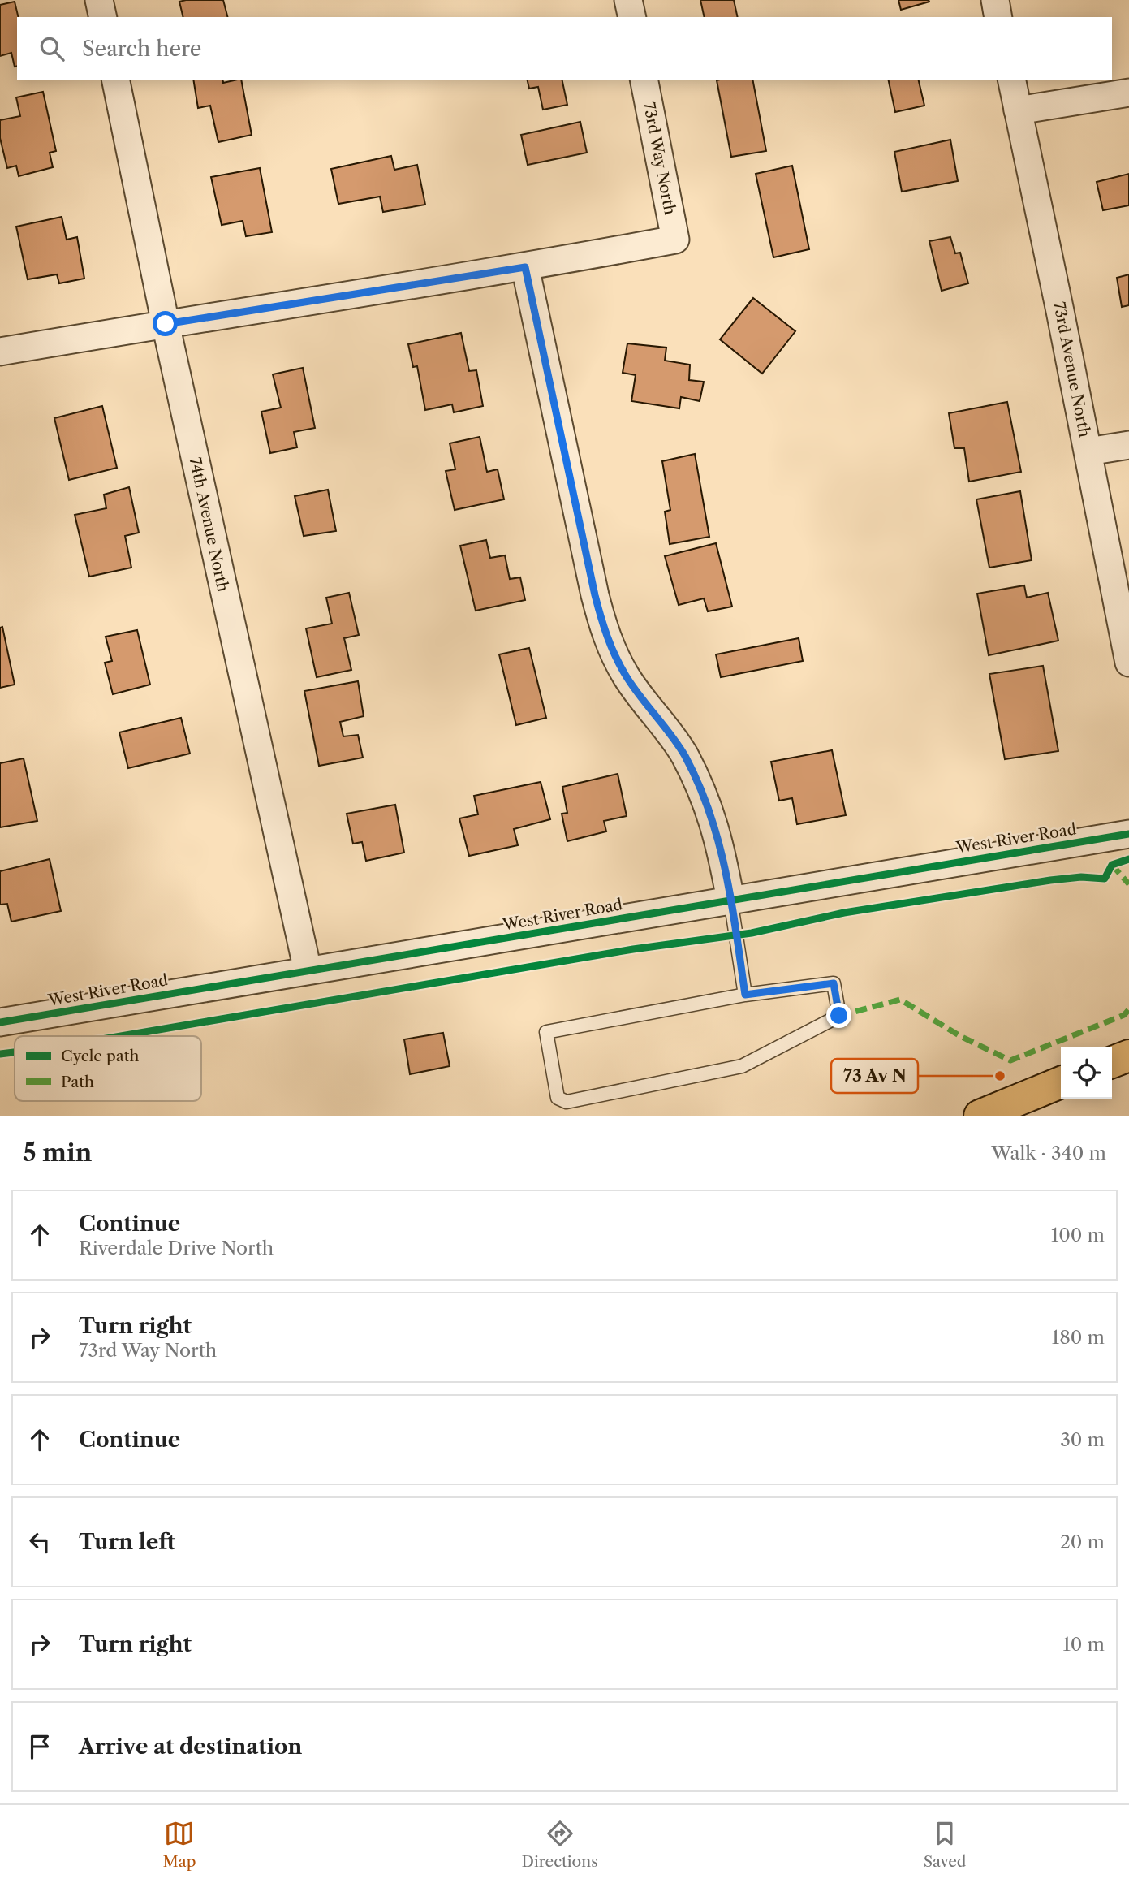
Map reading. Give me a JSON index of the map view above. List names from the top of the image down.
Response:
{
  "streets": {
    "street": [
      "73rd Way North",
      "73rd Avenue North",
      "74th Avenue North",
      "West River Road"
    ]
  },
  "crossings": [
    ["74th Avenue North", "West River Road"]
  ],
  "places": ["73 Av N"],
  "legend": ["Cycle path", "Path"],
  "page": {
    "search": "Search here",
    "heading": ["5 min", "Walk · 340 m"],
    "list": [
      ["Continue", "Riverdale Drive North", "100 m"],
      ["Turn right", "73rd Way North", "180 m"],
      ["Continue", "30 m"],
      ["Turn left", "20 m"],
      ["Turn right", "10 m"],
      "Arrive at destination"
    ],
    "nav": ["Map", "Directions", "Saved"]
  }
}
